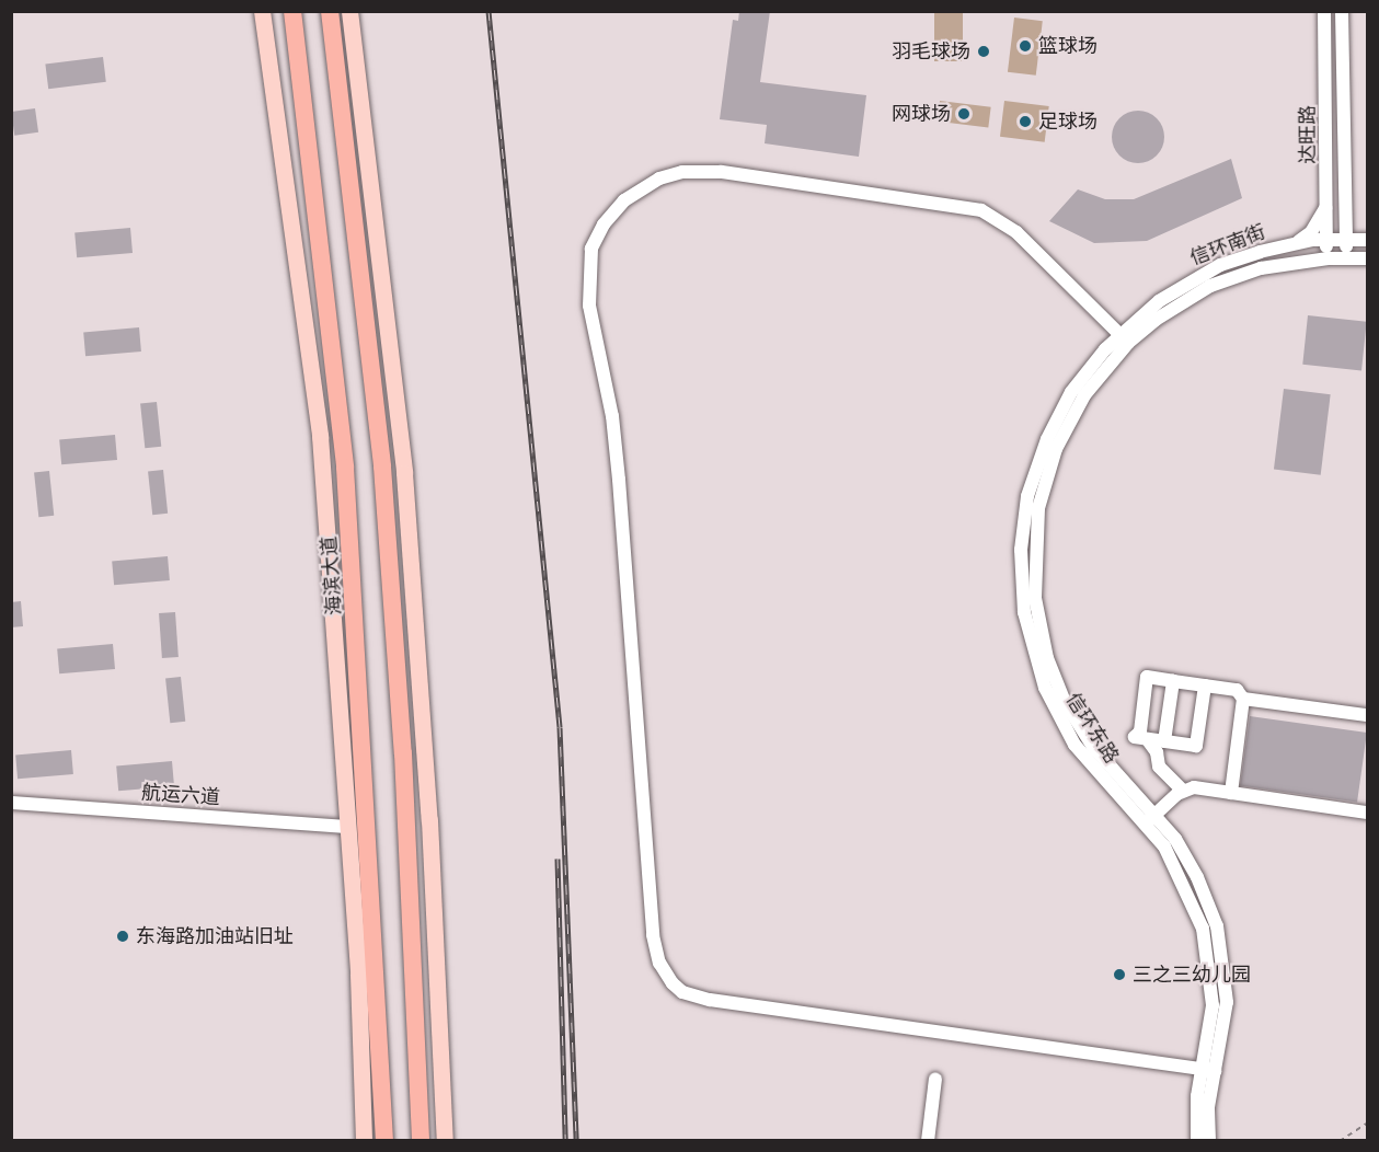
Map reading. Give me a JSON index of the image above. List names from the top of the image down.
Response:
{
  "streets": {
    "highway": ["海滨大道"],
    "street": [
      "达旺路",
      "信环南街",
      "信环东路",
      "航运六道"
    ]
  },
  "crossings": [
    ["达旺路", "信环南街"],
    ["信环南街", "信环东路"]
  ],
  "places": [
    "篮球场",
    "羽毛球场",
    "网球场",
    "足球场",
    "东海路加油站旧址",
    "三之三幼儿园"
  ]
}
